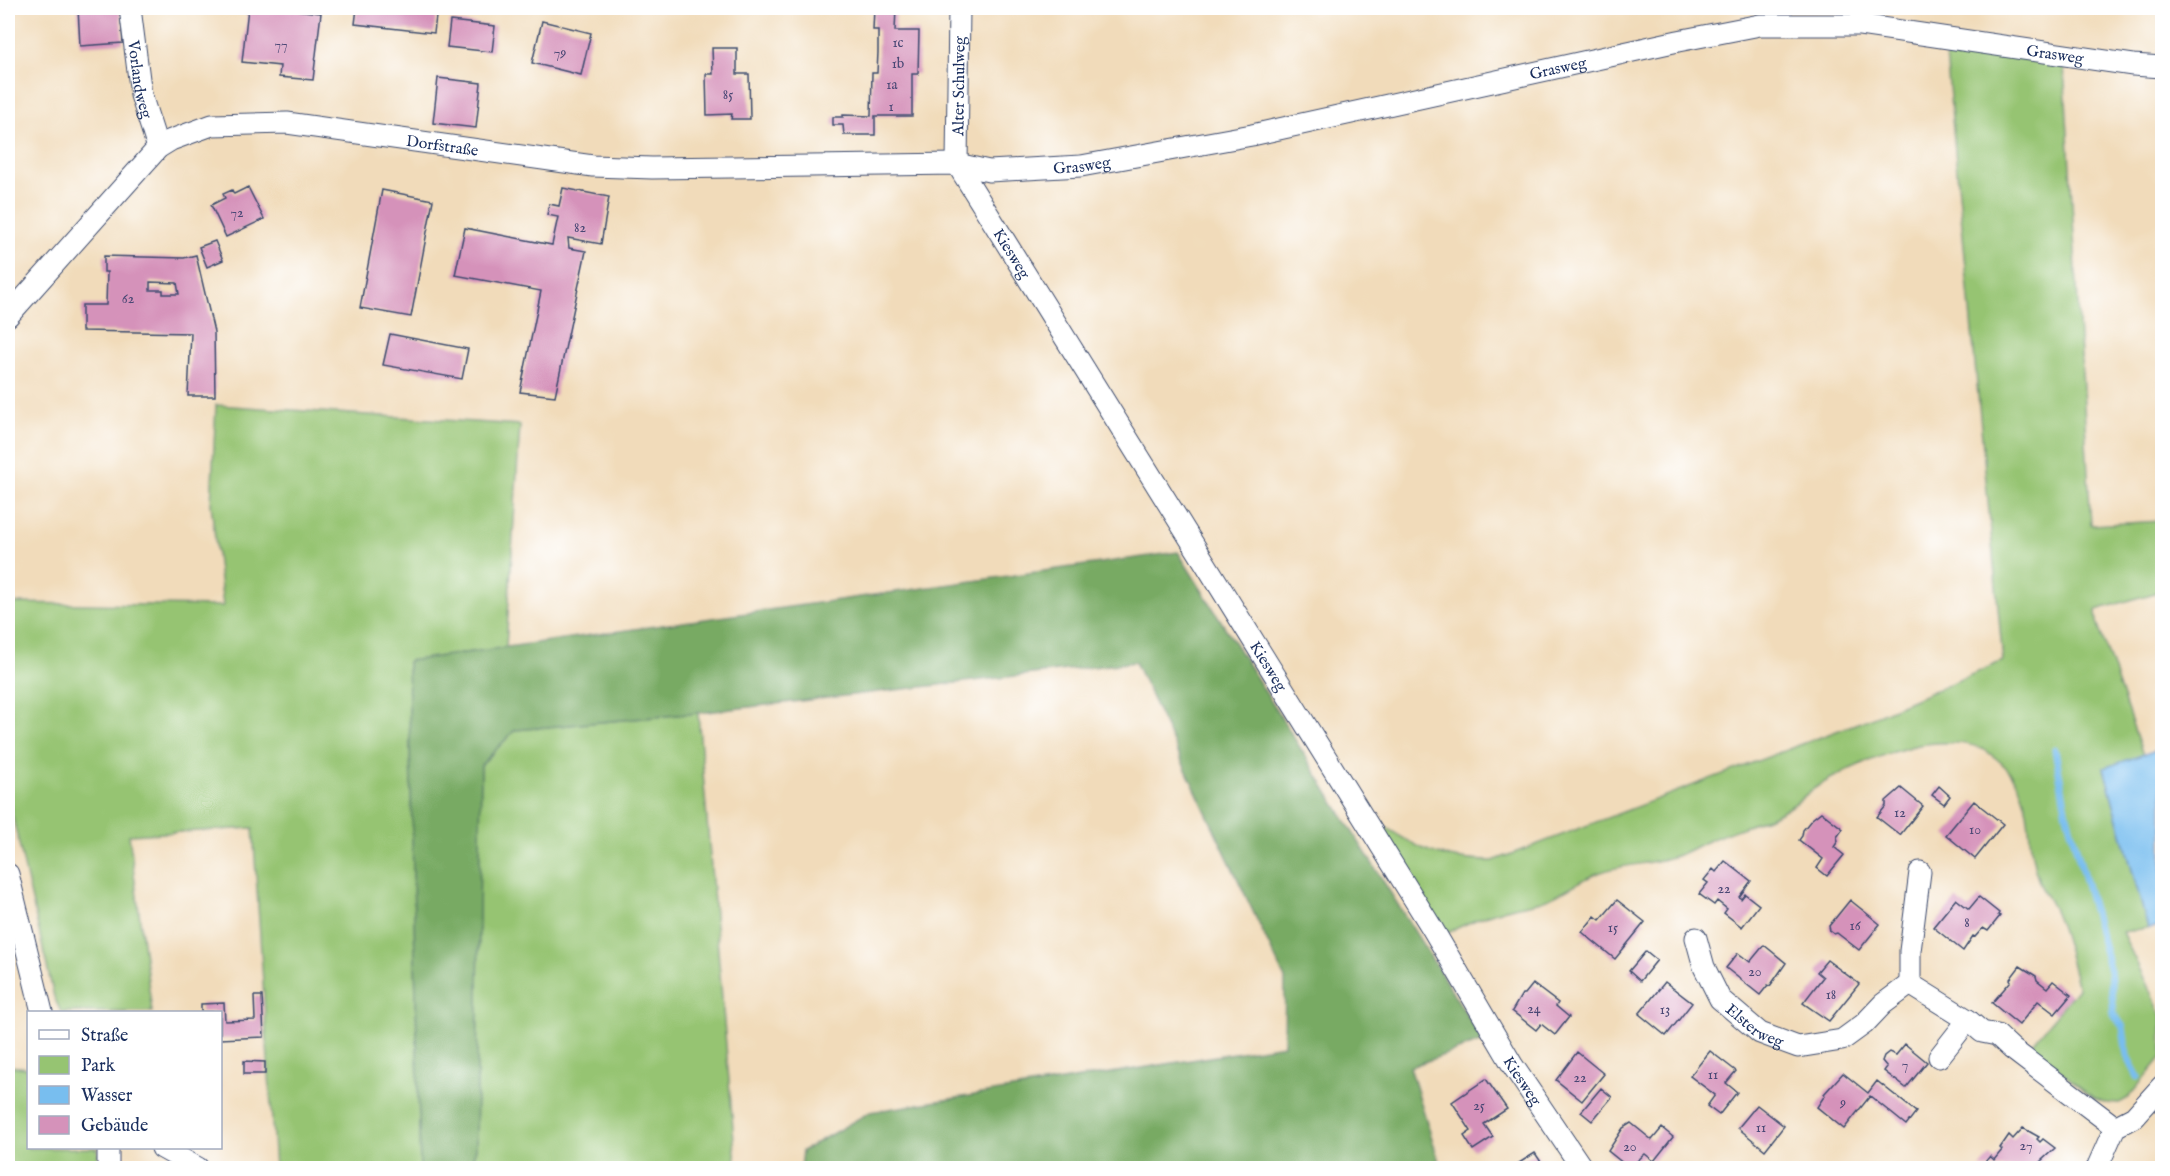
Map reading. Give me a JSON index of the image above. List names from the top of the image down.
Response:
{
  "streets": {
    "street": [
      "Grasweg",
      "Vorlandweg",
      "Alter Schulweg",
      "Dorfstraße",
      "Kiesweg",
      "Elsterweg"
    ]
  },
  "crossings": [
    ["Grasweg", "Alter Schulweg"],
    ["Grasweg", "Dorfstraße"],
    ["Grasweg", "Kiesweg"],
    ["Vorlandweg", "Dorfstraße"],
    ["Alter Schulweg", "Dorfstraße"],
    ["Alter Schulweg", "Kiesweg"],
    ["Dorfstraße", "Kiesweg"]
  ],
  "house_numbers": [
    "1c",
    "77",
    "79",
    "1b",
    "1a",
    "85",
    "1",
    "72",
    "82",
    "62",
    "12",
    "10",
    "22",
    "8",
    "16",
    "15",
    "20",
    "18",
    "24",
    "13",
    "7",
    "11",
    "22",
    "9",
    "25",
    "11",
    "27",
    "20"
  ],
  "legend": [
    "Straße",
    "Park",
    "Wasser",
    "Gebäude"
  ]
}
